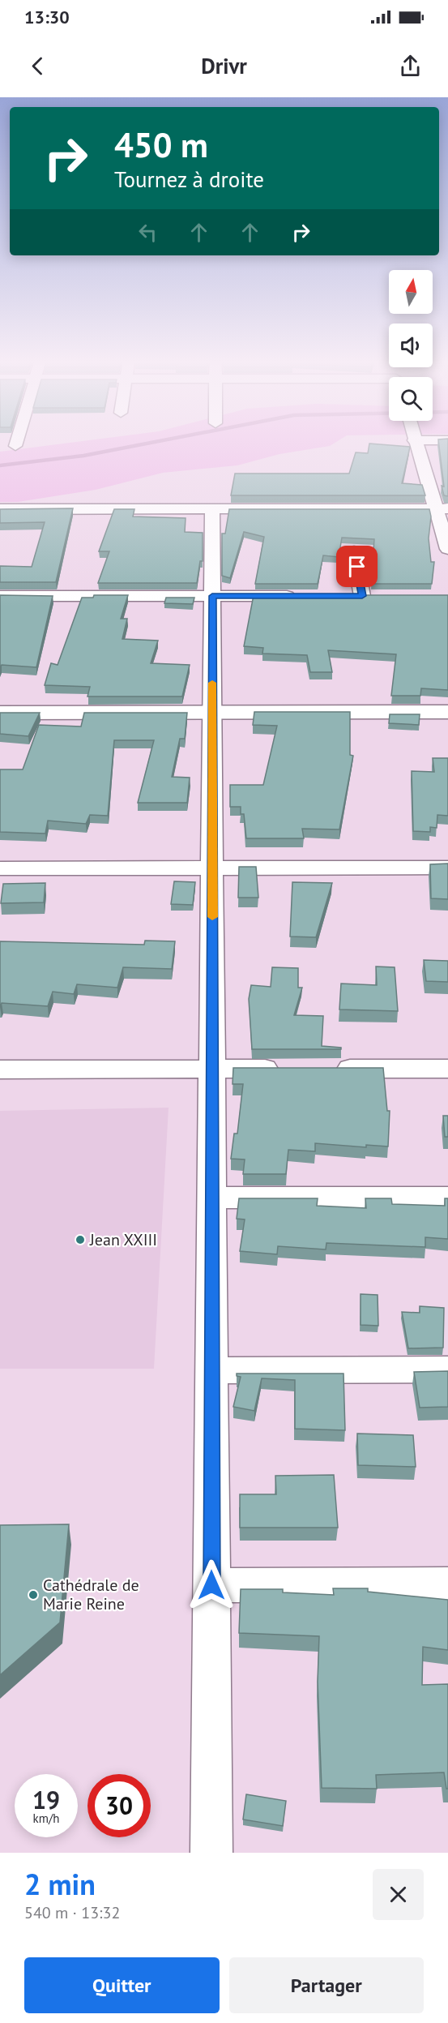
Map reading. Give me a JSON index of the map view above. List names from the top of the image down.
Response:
{
  "places": ["Jean XXIII", "Cathédrale de Marie Reine"],
  "north": "top",
  "page": {
    "status": "13:30",
    "header": "Drivr",
    "turn": ["450 m", "Tournez à droite"],
    "speed": "19 km/h",
    "limit": "30",
    "heading": ["2 min", "540 m · 13:32"],
    "buttons": ["Quitter", "Partager"]
  }
}
